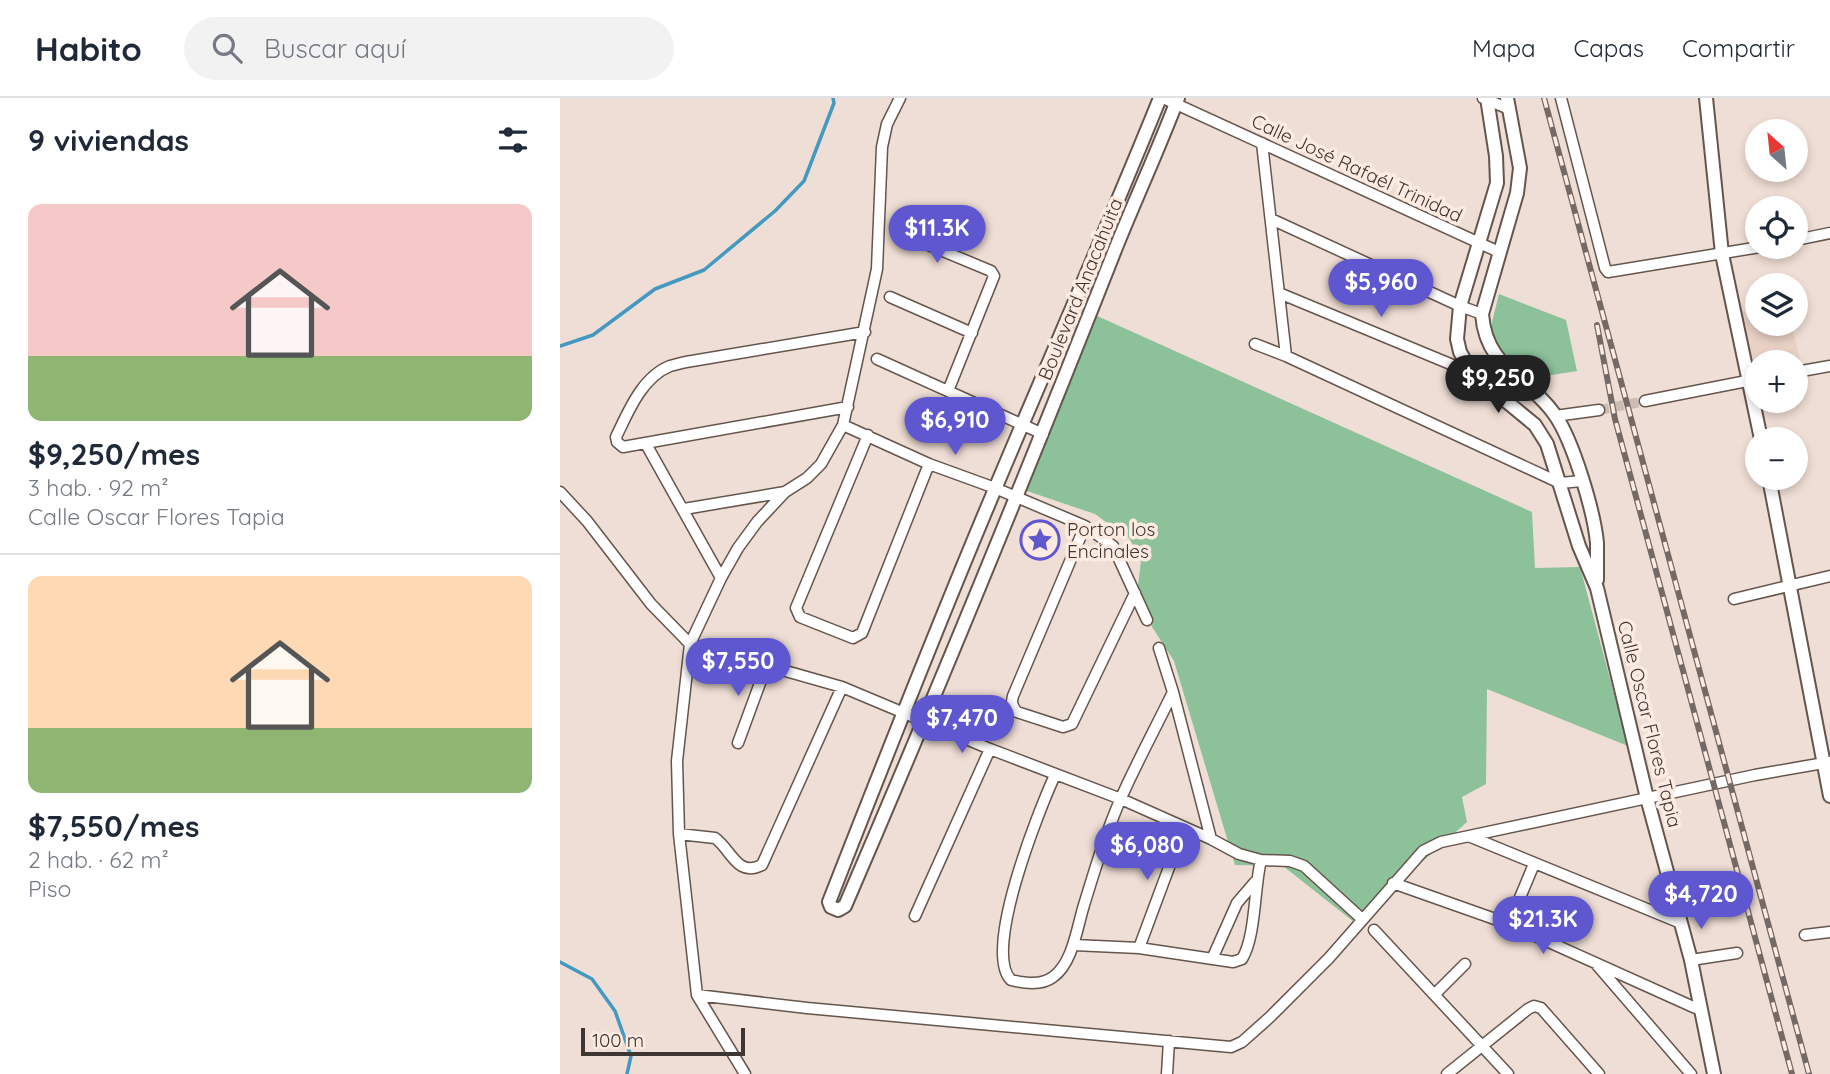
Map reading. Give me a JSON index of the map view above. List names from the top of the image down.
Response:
{
  "streets": {
    "street": ["Calle José Rafaél Trinidad", "Boulevard Anacahuita", "Calle Oscar Flores Tapia"]
  },
  "crossings": [
    ["Calle José Rafaél Trinidad", "Boulevard Anacahuita"],
    ["Calle José Rafaél Trinidad", "Calle Oscar Flores Tapia"]
  ],
  "places": {
    "place": ["Porton los Encinales"]
  },
  "scale_bar": "100 m",
  "north": "top left",
  "page": {
    "header": "Habito",
    "search": "Buscar aquí",
    "nav": ["Mapa", "Capas", "Compartir"],
    "heading": "9 viviendas",
    "map_buttons": ["+", "−"],
    "list": [
      {
        "name": "$9,250/mes",
        "note": "3 hab. · 92 m² · Calle Oscar Flores Tapia"
      },
      {
        "name": "$7,550/mes",
        "note": "2 hab. · 62 m² · Piso"
      }
    ],
    "price": [
      "$11.3K",
      "$5,960",
      "$9,250",
      "$6,910",
      "$7,550",
      "$7,470",
      "$6,080",
      "$4,720",
      "$21.3K"
    ],
    "scale": "100 m"
  }
}
